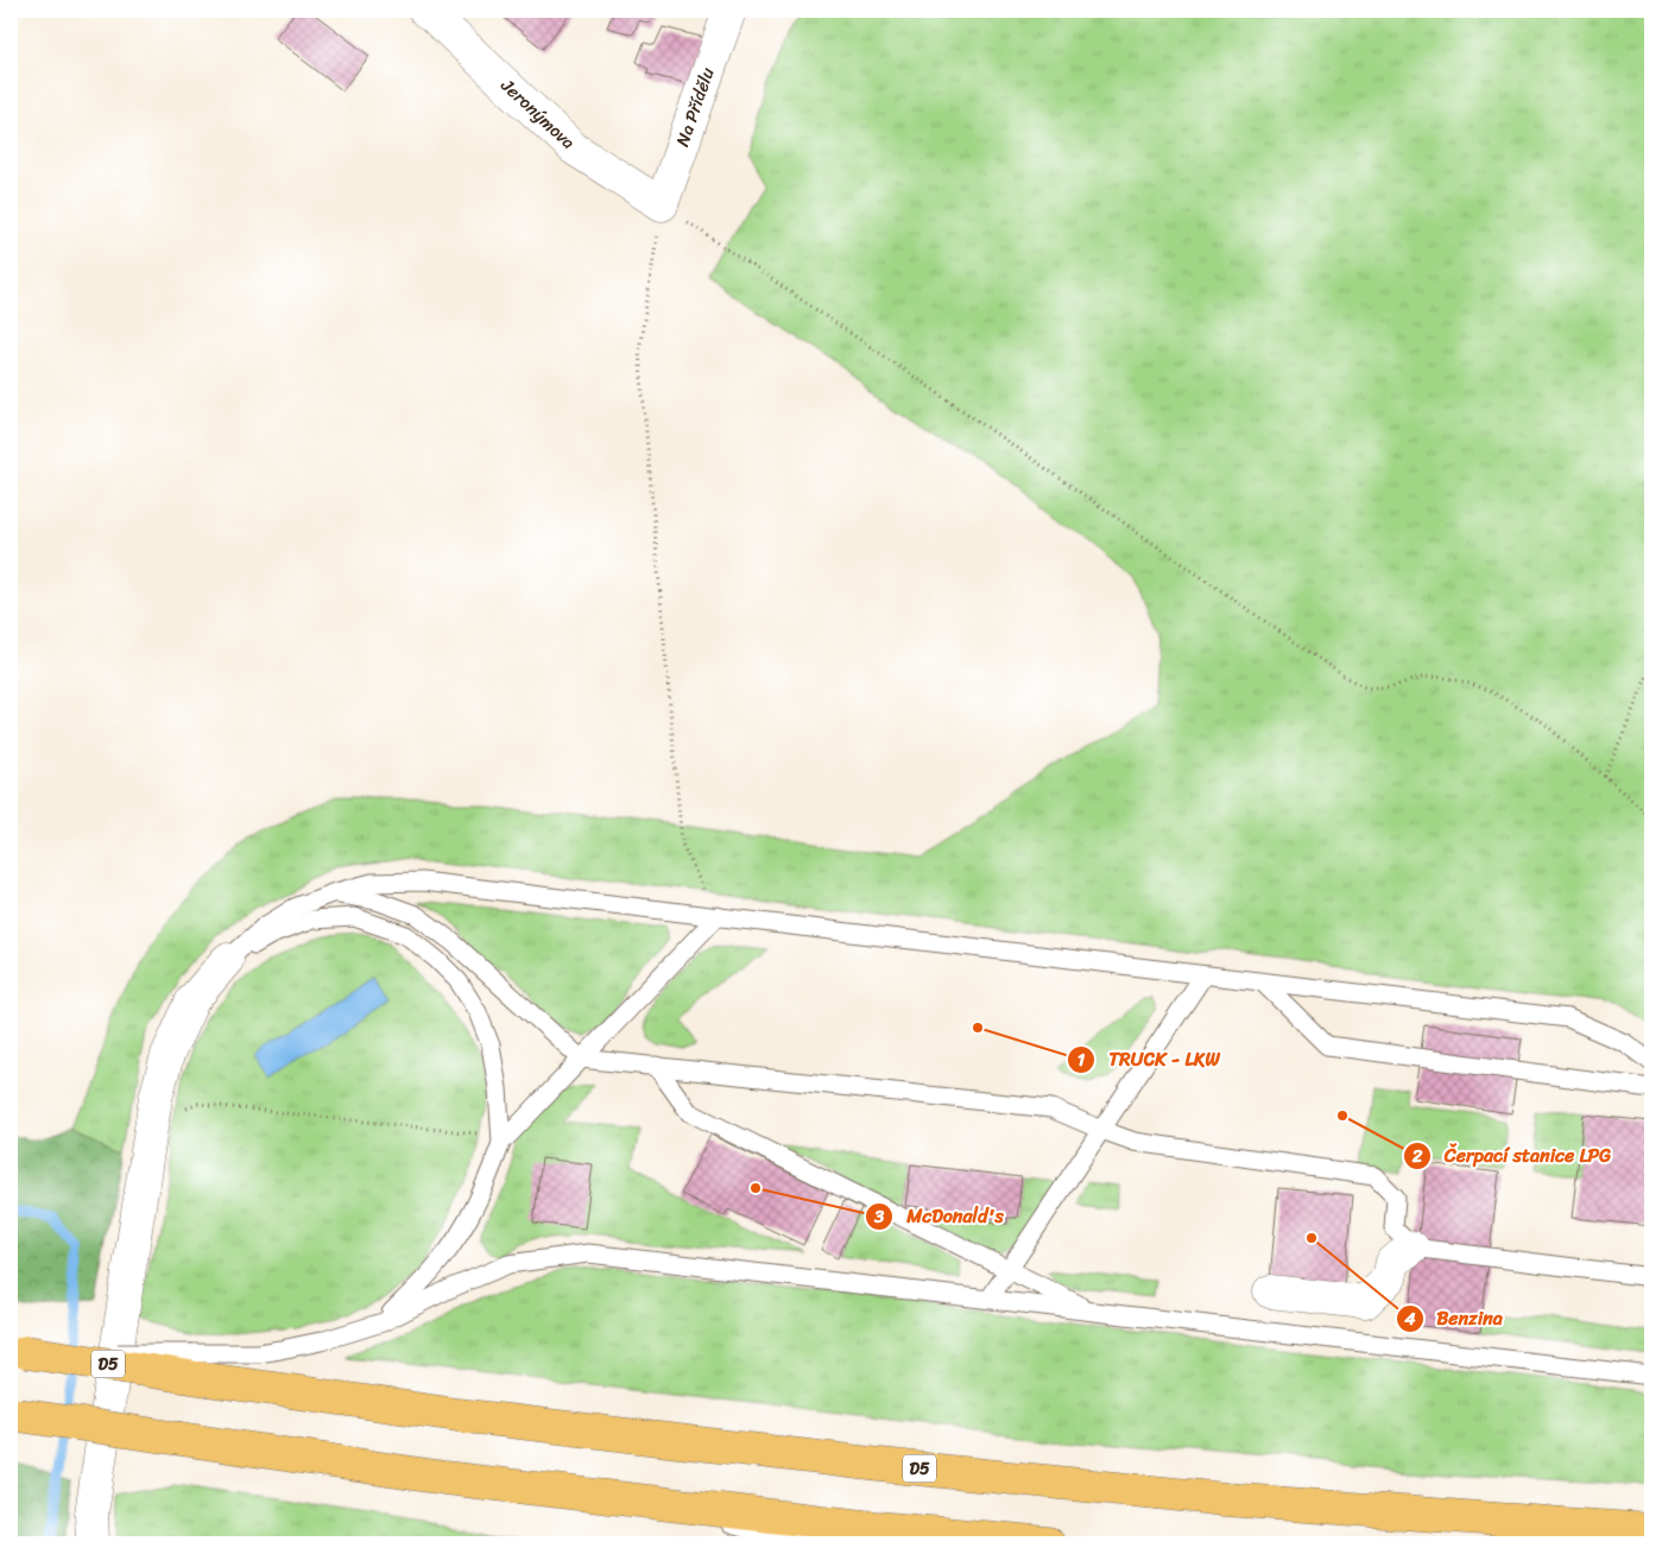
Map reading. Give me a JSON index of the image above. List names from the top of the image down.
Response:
{
  "streets": {
    "highway": ["D5"],
    "street": ["Na Přídělu", "Jeronýmova"]
  },
  "crossings": [
    ["Na Přídělu", "Jeronýmova"]
  ],
  "places": [
    "TRUCK - LKW",
    "Čerpací stanice LPG",
    "McDonald's",
    "Benzina"
  ]
}
